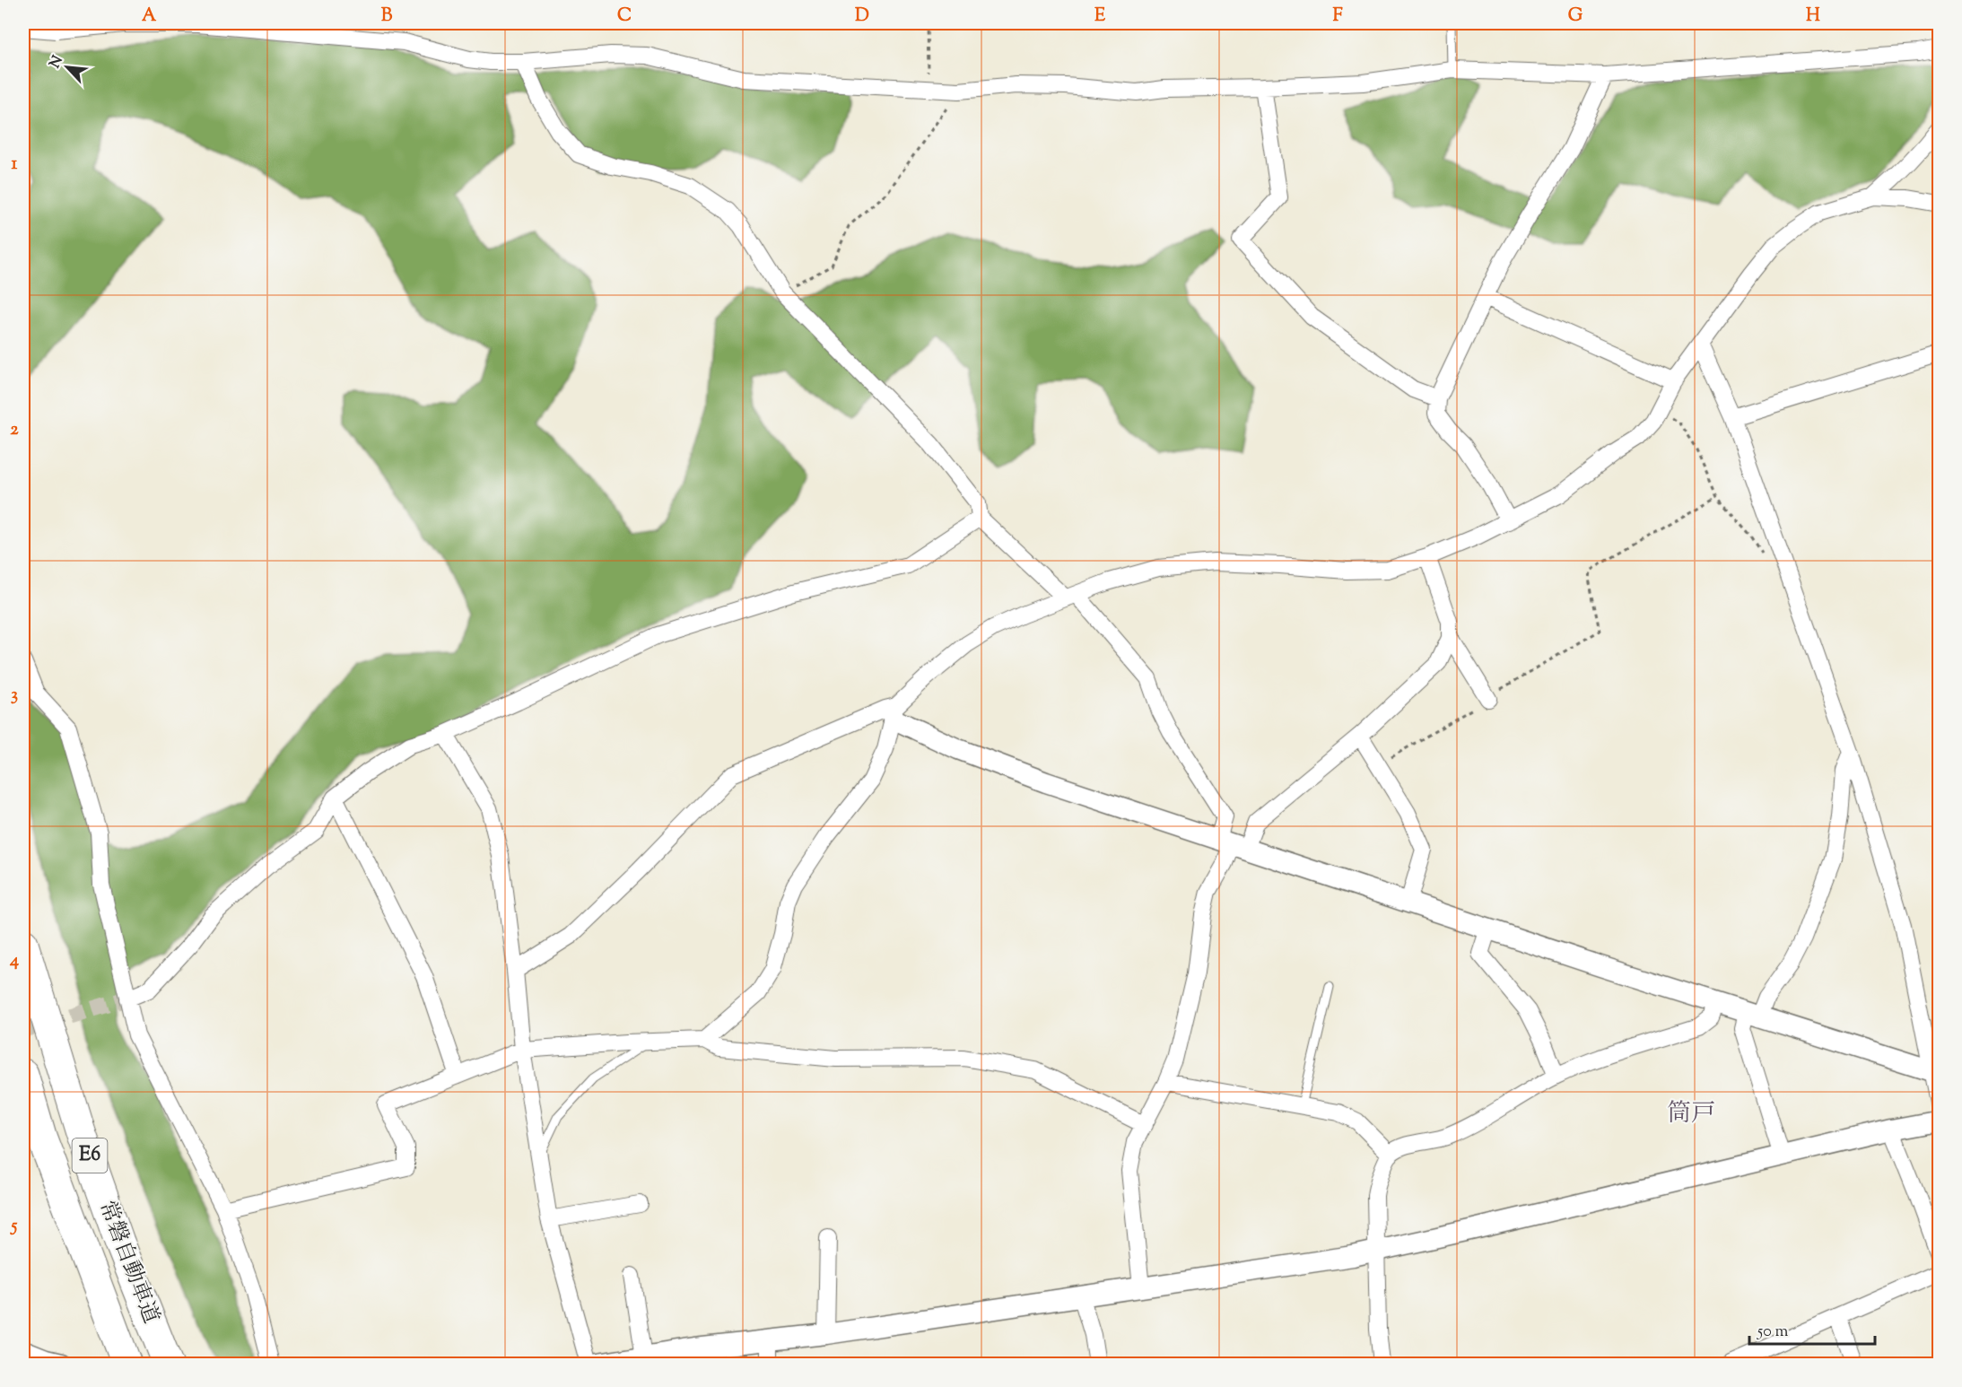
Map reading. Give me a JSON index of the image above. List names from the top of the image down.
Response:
{
  "streets": {
    "highway": ["E6", "常磐自動車道"]
  },
  "districts": ["筒戸"],
  "scale_bar": "50 m",
  "north": "top left",
  "grid": {
    "columns": [
      "A",
      "B",
      "C",
      "D",
      "E",
      "F",
      "G",
      "H"
    ],
    "rows": [
      "1",
      "2",
      "3",
      "4",
      "5"
    ]
  }
}
